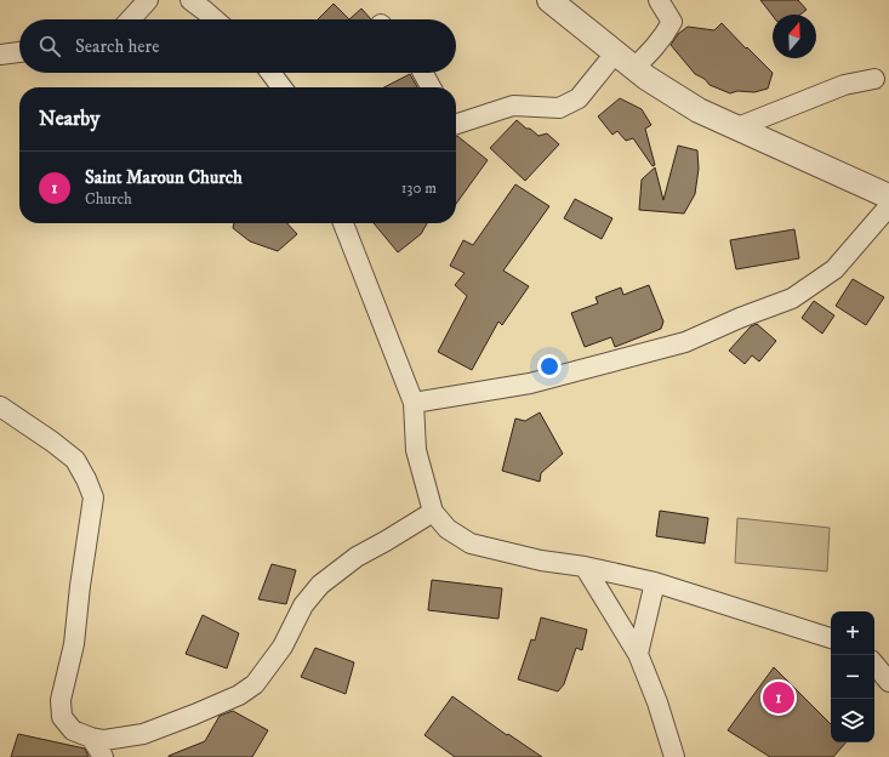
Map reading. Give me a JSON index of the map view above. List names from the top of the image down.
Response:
{
  "north": "top",
  "page": {
    "search": "Search here",
    "heading": "Nearby",
    "list": [
      {
        "mark": "1",
        "name": "Saint Maroun Church",
        "note": "Church",
        "value": "130 m"
      }
    ],
    "map_buttons": ["+", "−"],
    "pins": "1"
  }
}
